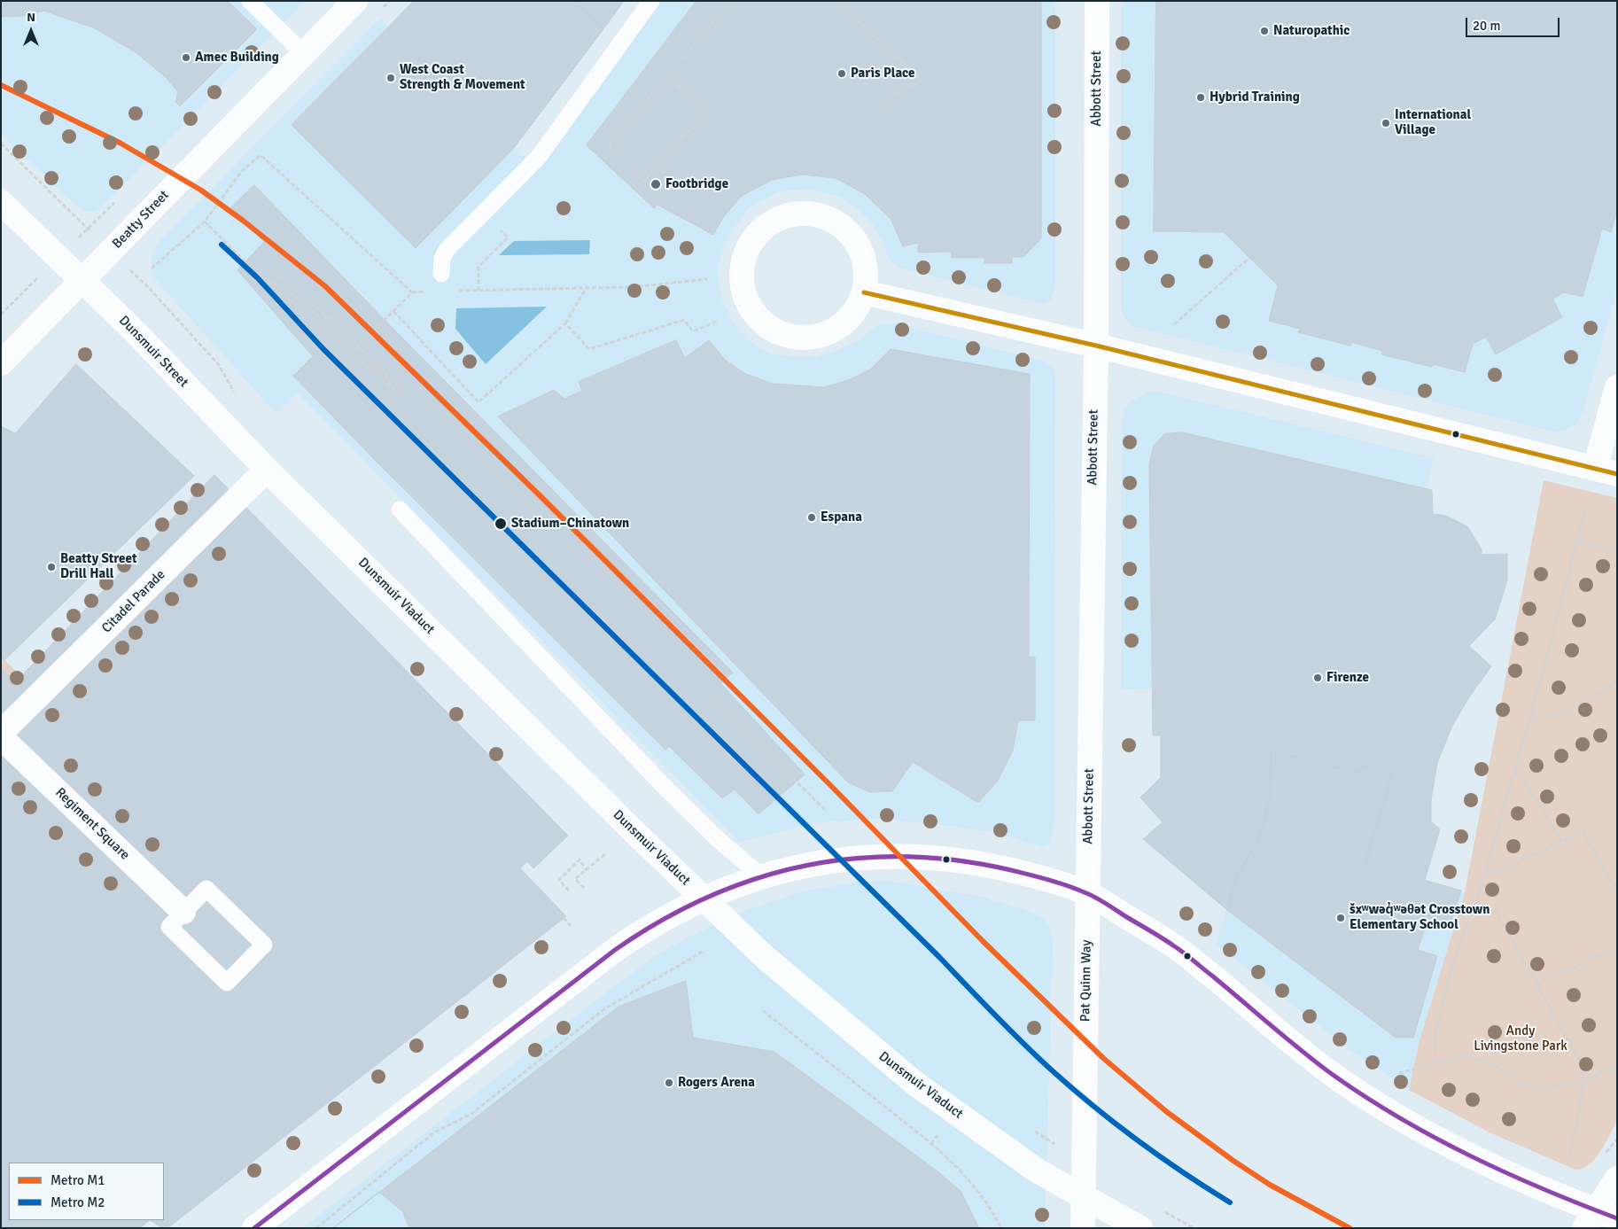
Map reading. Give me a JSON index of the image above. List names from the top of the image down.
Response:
{
  "streets": {
    "street": [
      "Abbott Street",
      "Beatty Street",
      "Dunsmuir Street",
      "Dunsmuir Viaduct",
      "Citadel Parade",
      "Regiment Square",
      "Pat Quinn Way"
    ]
  },
  "crossings": [
    ["Abbott Street", "Pat Quinn Way"],
    ["Beatty Street", "Dunsmuir Street"],
    ["Dunsmuir Street", "Dunsmuir Viaduct"],
    ["Dunsmuir Street", "Citadel Parade"]
  ],
  "parks": ["Andy Livingstone Park"],
  "places": [
    "Naturopathic",
    "Amec Building",
    "Paris Place",
    "West Coast Strength & Movement",
    "Hybrid Training",
    "International Village",
    "Footbridge",
    "Espana",
    "Stadium–Chinatown",
    "Beatty Street Drill Hall",
    "Firenze",
    "šxʷwəq̓ʷəθət Crosstown Elementary School",
    "Rogers Arena"
  ],
  "lines": ["metro line M1", "metro line M2"],
  "legend": ["Metro M1", "Metro M2"],
  "scale_bar": "20 m",
  "north": "top"
}
